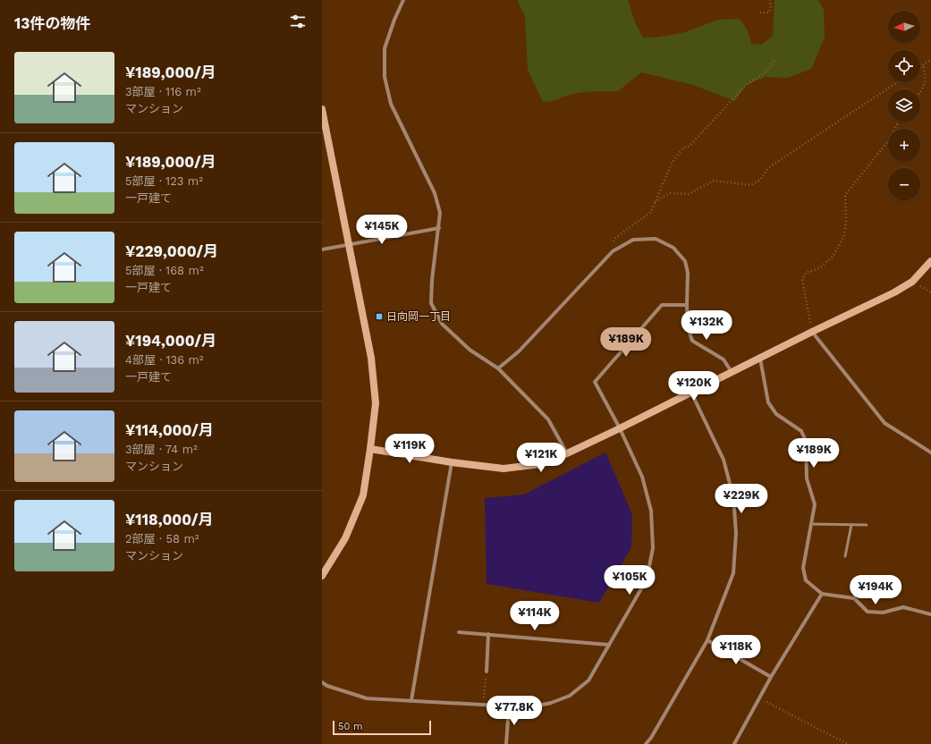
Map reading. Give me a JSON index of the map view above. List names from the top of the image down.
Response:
{
  "places": {
    "transit": ["日向岡一丁目"]
  },
  "scale_bar": "50 m",
  "north": "left",
  "page": {
    "heading": "13件の物件",
    "map_buttons": ["+", "−"],
    "list": [
      {
        "name": "¥189,000/月",
        "note": "3部屋 · 116 m² · マンション"
      },
      {
        "name": "¥189,000/月",
        "note": "5部屋 · 123 m² · 一戸建て"
      },
      {
        "name": "¥229,000/月",
        "note": "5部屋 · 168 m² · 一戸建て"
      },
      {
        "name": "¥194,000/月",
        "note": "4部屋 · 136 m² · 一戸建て"
      },
      {
        "name": "¥114,000/月",
        "note": "3部屋 · 74 m² · マンション"
      },
      {
        "name": "¥118,000/月",
        "note": "2部屋 · 58 m² · マンション"
      }
    ],
    "price": [
      "¥145K",
      "¥132K",
      "¥189K",
      "¥120K",
      "¥119K",
      "¥189K",
      "¥121K",
      "¥229K",
      "¥105K",
      "¥194K",
      "¥114K",
      "¥118K",
      "¥77.8K"
    ],
    "scale": "50 m"
  }
}
